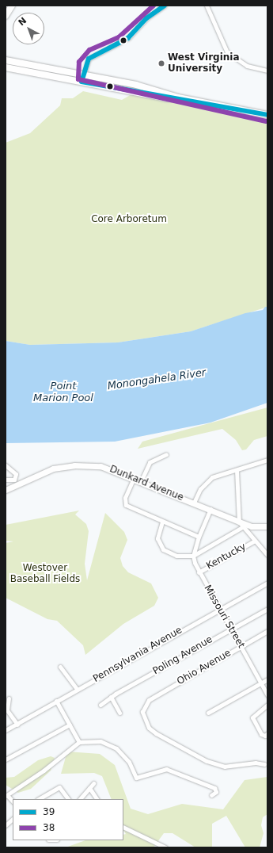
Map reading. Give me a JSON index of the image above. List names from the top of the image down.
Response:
{
  "streets": {
    "main road": ["Dunkard Avenue"],
    "street": [
      "Kentucky",
      "Missouri Street",
      "Pennsylvania Avenue",
      "Poling Avenue",
      "Ohio Avenue"
    ]
  },
  "crossings": [
    ["Kentucky", "Missouri Street"],
    ["Missouri Street", "Pennsylvania Avenue"],
    ["Missouri Street", "Poling Avenue"],
    ["Missouri Street", "Ohio Avenue"]
  ],
  "water": ["Monongahela River", "Point Marion Pool"],
  "parks": ["Core Arboretum", "Westover Baseball Fields"],
  "places": ["West Virginia University"],
  "lines": ["transit line 39", "transit line 38"],
  "legend": ["39", "38"],
  "north": "top left"
}
